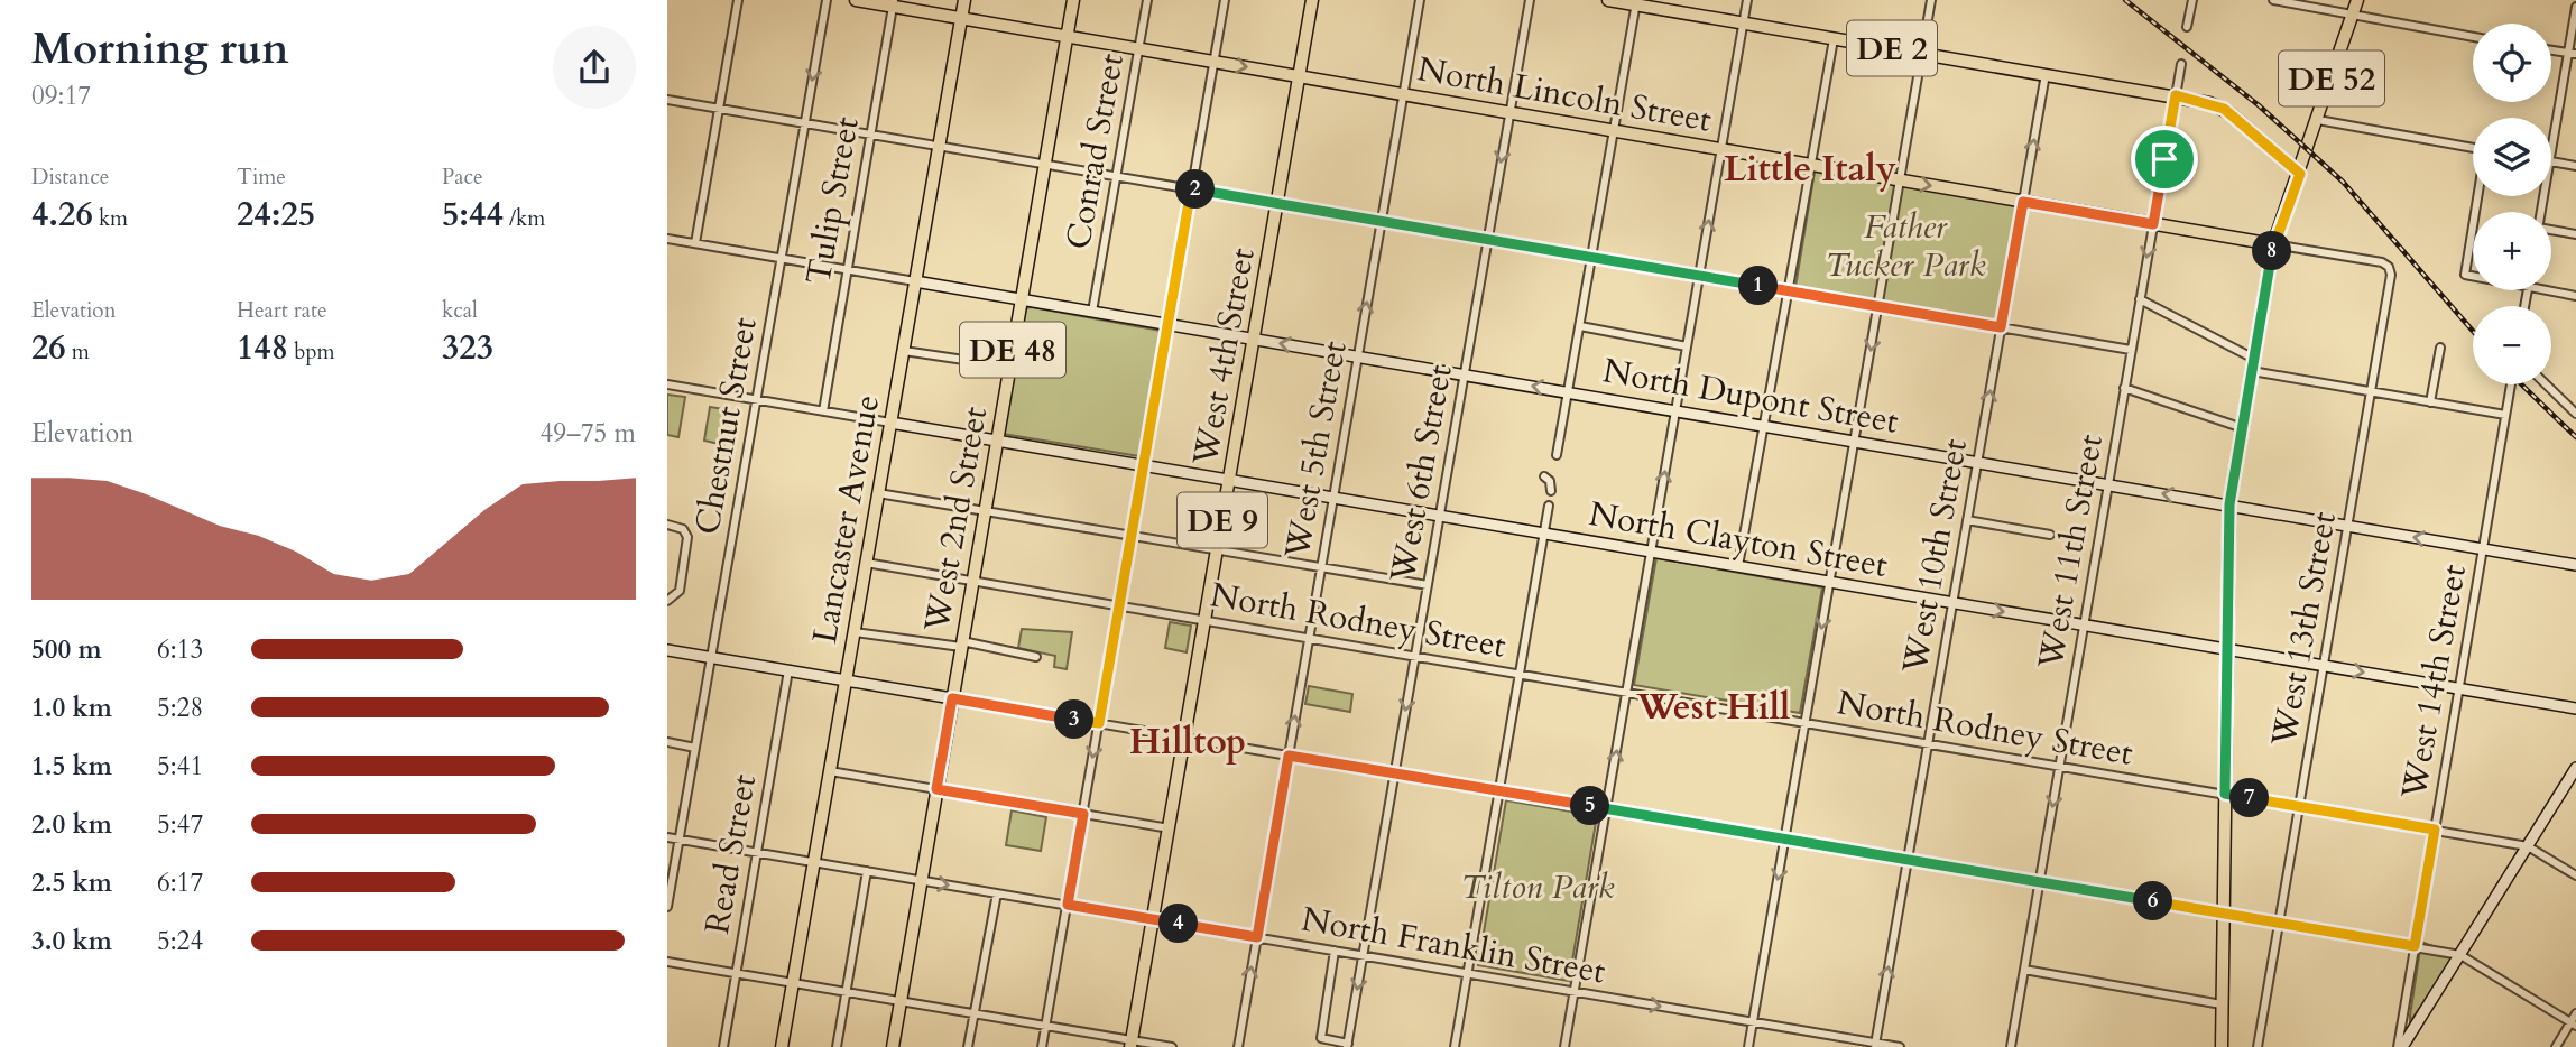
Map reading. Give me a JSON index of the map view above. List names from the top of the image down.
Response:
{
  "streets": {
    "main road": [
      "DE 2",
      "DE 52",
      "North Lincoln Street",
      "DE 48",
      "West 4th Street",
      "Lancaster Avenue",
      "West 2nd Street",
      "DE 9"
    ],
    "street": [
      "Conrad Street",
      "Tulip Street",
      "North Dupont Street",
      "Chestnut Street",
      "West 5th Street",
      "West 6th Street",
      "North Clayton Street",
      "West 11th Street",
      "West 10th Street",
      "North Rodney Street",
      "West 13th Street",
      "West 14th Street",
      "Read Street",
      "North Franklin Street"
    ]
  },
  "crossings": [
    ["DE 2", "DE 52"],
    ["DE 2", "West 11th Street"],
    ["DE 2", "West 10th Street"],
    ["DE 52", "North Lincoln Street"],
    ["DE 52", "North Dupont Street"],
    ["DE 52", "North Clayton Street"],
    ["DE 52", "North Rodney Street"],
    ["North Lincoln Street", "Conrad Street"],
    ["North Lincoln Street", "Tulip Street"],
    ["North Lincoln Street", "West 4th Street"],
    ["North Lincoln Street", "West 5th Street"],
    ["North Lincoln Street", "West 6th Street"],
    ["North Lincoln Street", "Lancaster Avenue"],
    ["North Lincoln Street", "West 2nd Street"],
    ["North Lincoln Street", "West 11th Street"],
    ["North Lincoln Street", "West 10th Street"],
    ["North Lincoln Street", "West 13th Street"],
    ["Conrad Street", "North Dupont Street"],
    ["West 4th Street", "North Dupont Street"],
    ["West 4th Street", "North Clayton Street"],
    ["West 4th Street", "North Rodney Street"],
    ["West 4th Street", "North Franklin Street"],
    ["North Dupont Street", "West 5th Street"],
    ["North Dupont Street", "West 6th Street"],
    ["North Dupont Street", "Lancaster Avenue"],
    ["North Dupont Street", "West 2nd Street"],
    ["North Dupont Street", "West 11th Street"],
    ["North Dupont Street", "West 10th Street"],
    ["North Dupont Street", "West 13th Street"],
    ["North Dupont Street", "West 14th Street"],
    ["Chestnut Street", "North Franklin Street"],
    ["West 5th Street", "North Clayton Street"],
    ["West 5th Street", "North Rodney Street"],
    ["West 5th Street", "North Franklin Street"],
    ["West 6th Street", "North Clayton Street"],
    ["West 6th Street", "North Rodney Street"],
    ["West 6th Street", "North Franklin Street"],
    ["Lancaster Avenue", "North Clayton Street"],
    ["Lancaster Avenue", "North Rodney Street"],
    ["Lancaster Avenue", "North Franklin Street"],
    ["West 2nd Street", "North Clayton Street"],
    ["West 2nd Street", "North Rodney Street"],
    ["West 2nd Street", "North Franklin Street"],
    ["North Clayton Street", "West 11th Street"],
    ["North Clayton Street", "West 10th Street"],
    ["North Clayton Street", "West 13th Street"],
    ["North Clayton Street", "West 14th Street"],
    ["West 11th Street", "North Rodney Street"],
    ["West 10th Street", "North Rodney Street"],
    ["West 10th Street", "North Franklin Street"],
    ["North Rodney Street", "West 13th Street"],
    ["North Rodney Street", "West 14th Street"],
    ["Read Street", "North Franklin Street"]
  ],
  "one_way": ["West 10th Street"],
  "districts": ["Little Italy", "West Hill", "Hilltop"],
  "parks": ["Father Tucker Park", "Tilton Park"],
  "page": {
    "heading": ["Morning run", "09:17"],
    "map_buttons": ["+", "−"],
    "stats": [
      ["Distance", "4.26 km"],
      ["Time", "24:25"],
      ["Pace", "5:44 /km"],
      ["Elevation", "26 m"],
      ["Heart rate", "148 bpm"],
      ["kcal", "323"]
    ],
    "pins": [
      "2",
      "8",
      "1",
      "3",
      "7",
      "5",
      "6",
      "4"
    ],
    "chart": ["Elevation", "49–75 m"],
    "list": [
      {
        "name": "500 m",
        "note": "6:13"
      },
      {
        "name": "1.0 km",
        "note": "5:28"
      },
      {
        "name": "1.5 km",
        "note": "5:41"
      },
      {
        "name": "2.0 km",
        "note": "5:47"
      },
      {
        "name": "2.5 km",
        "note": "6:17"
      },
      {
        "name": "3.0 km",
        "note": "5:24"
      }
    ]
  }
}
